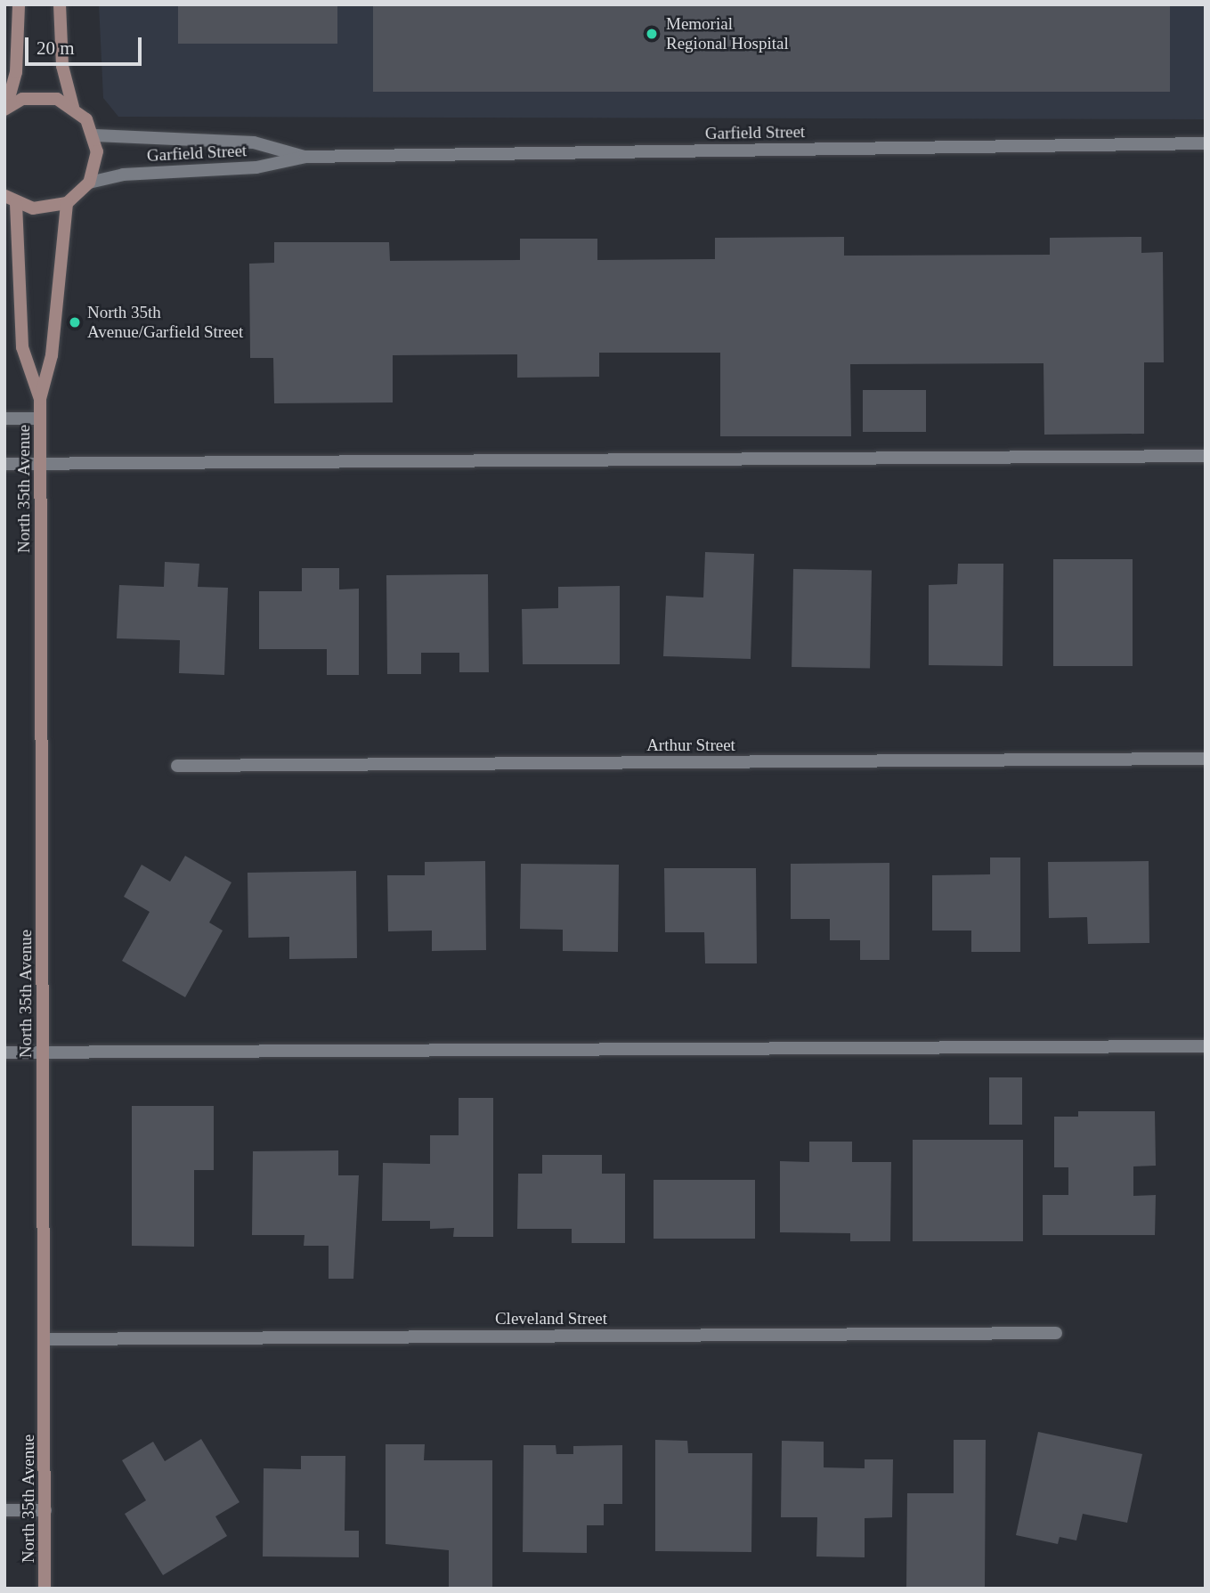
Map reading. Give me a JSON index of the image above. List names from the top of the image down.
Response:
{
  "streets": {
    "street": [
      "Garfield Street",
      "North 35th Avenue",
      "Arthur Street",
      "Cleveland Street"
    ]
  },
  "crossings": [
    ["North 35th Avenue", "Cleveland Street"]
  ],
  "places": ["Memorial Regional Hospital", "North 35th Avenue/Garfield Street"],
  "scale_bar": "20 m"
}
